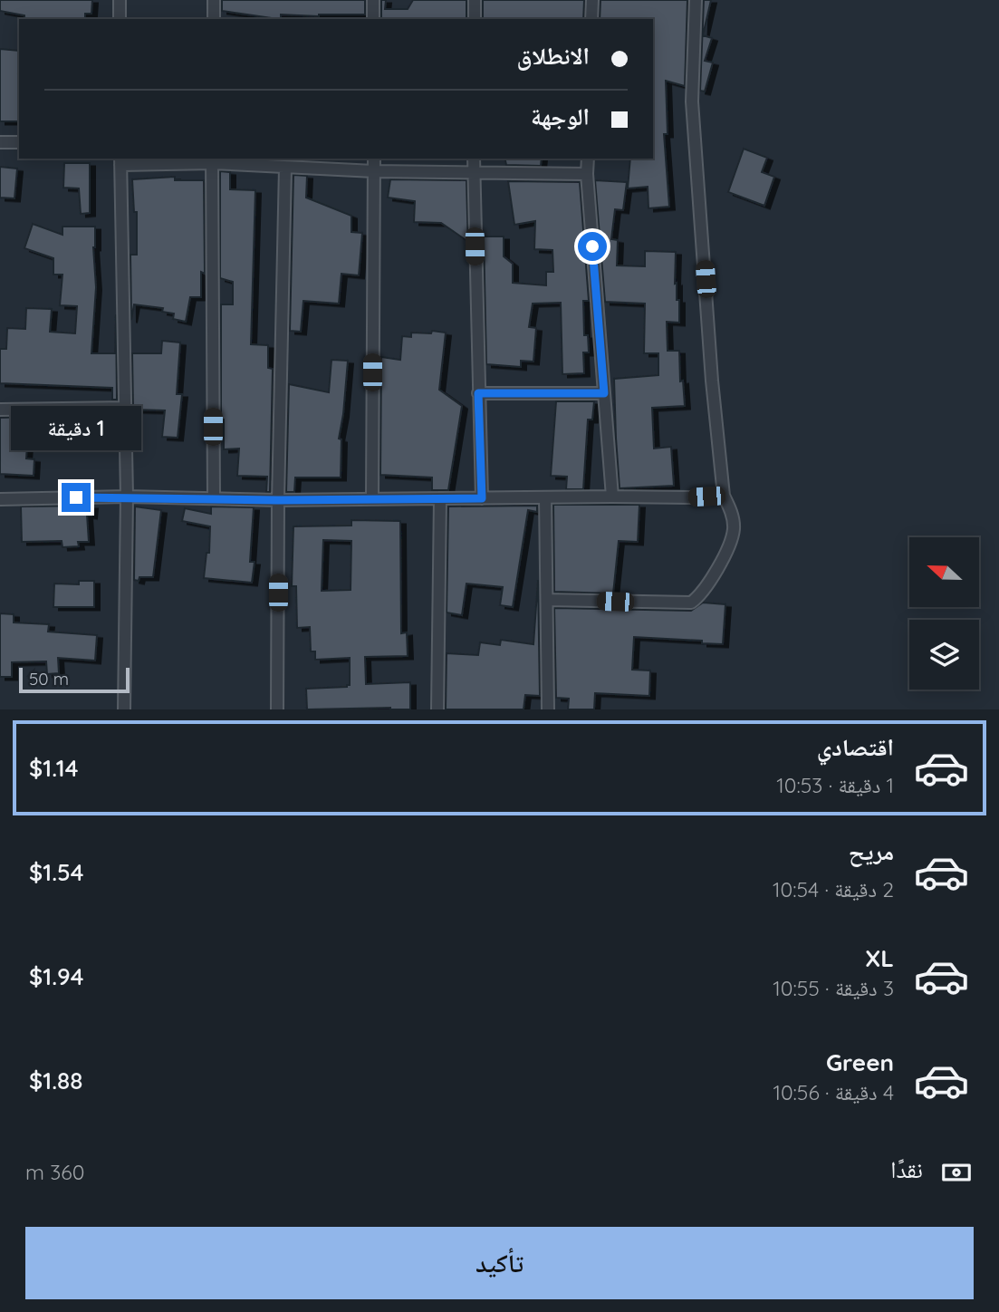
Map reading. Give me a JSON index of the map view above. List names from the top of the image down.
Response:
{
  "scale_bar": "50 m",
  "north": "left",
  "page": {
    "banner": ["الانطلاق", "الوجهة"],
    "bubble": "1 دقيقة",
    "scale": "50 m",
    "list": [
      {
        "name": "اقتصادي",
        "note": "1 دقيقة · 10:53",
        "value": "$1.14"
      },
      {
        "name": "مريح",
        "note": "2 دقيقة · 10:54",
        "value": "$1.54"
      },
      {
        "name": "XL",
        "note": "3 دقيقة · 10:55",
        "value": "$1.94"
      },
      {
        "name": "Green",
        "note": "4 دقيقة · 10:56",
        "value": "$1.88"
      }
    ],
    "pay": ["نقدًا", "360 m"],
    "buttons": "تأكيد"
  }
}
